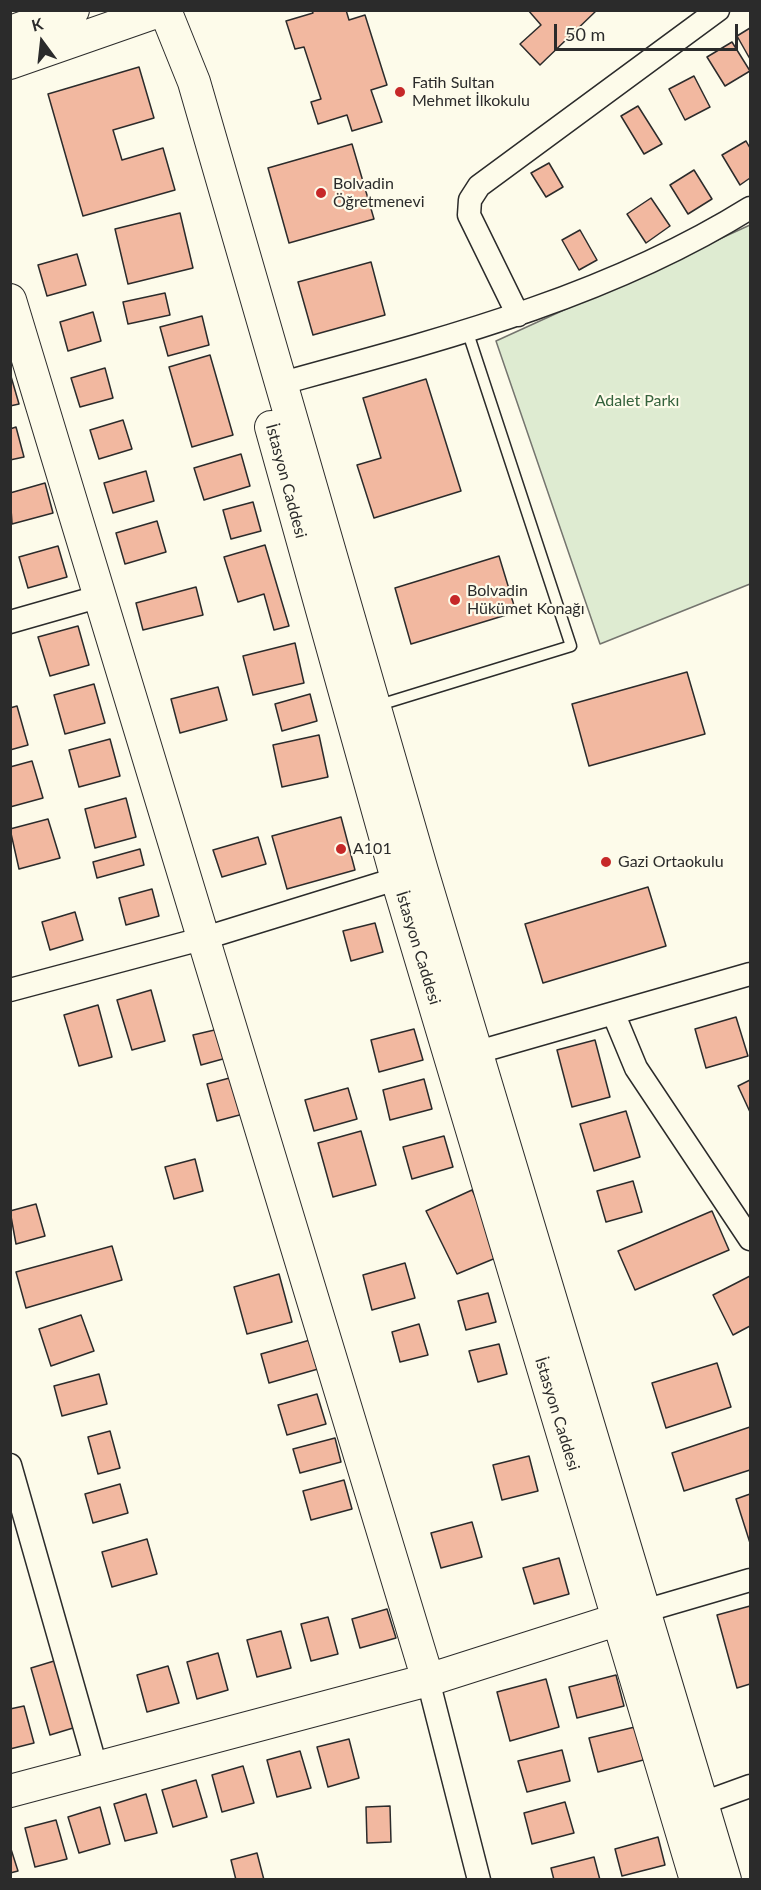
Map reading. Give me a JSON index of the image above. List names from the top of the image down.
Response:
{
  "streets": {
    "main road": ["İstasyon Caddesi"]
  },
  "parks": ["Adalet Parkı"],
  "places": [
    "Fatih Sultan Mehmet İlkokulu",
    "Bolvadin Öğretmenevi",
    "Bolvadin Hükümet Konağı",
    "A101",
    "Gazi Ortaokulu"
  ],
  "scale_bar": "50 m",
  "north": "top"
}
